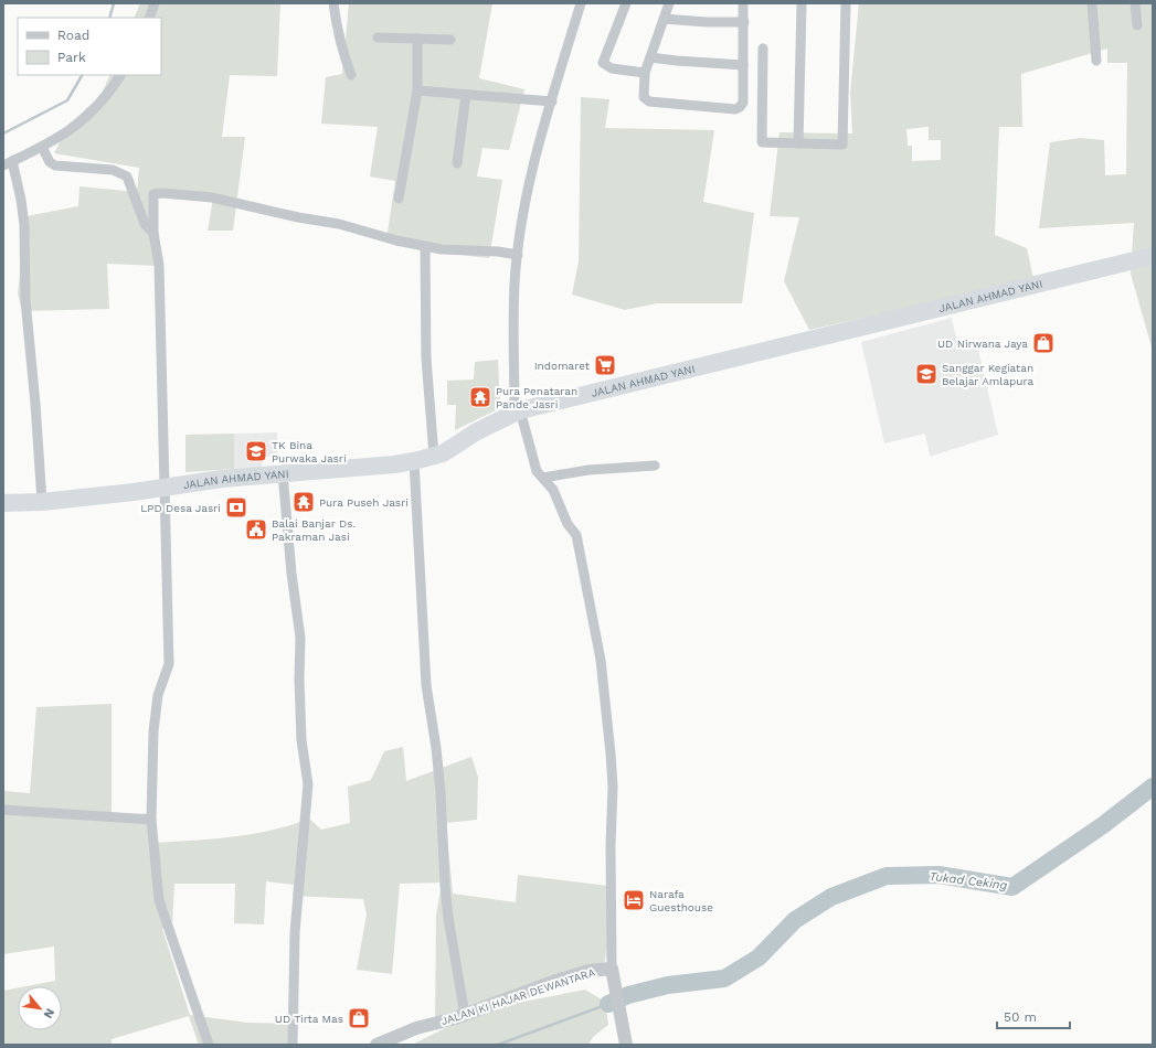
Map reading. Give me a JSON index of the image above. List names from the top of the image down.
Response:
{
  "streets": {
    "highway": ["JALAN AHMAD YANI"],
    "street": ["JALAN KI HAJAR DEWANTARA"]
  },
  "water": ["Tukad Ceking"],
  "places": {
    "shop": ["UD Nirwana Jaya", "UD Tirta Mas"],
    "supermarket": ["Indomaret"],
    "school or university": ["Sanggar Kegiatan Belajar Amlapura", "TK Bina Purwaka Jasri"],
    "temple": ["Pura Penataran Pande Jasri", "Pura Puseh Jasri"],
    "bank": ["LPD Desa Jasri"],
    "public building": ["Balai Banjar Ds. Pakraman Jasi"],
    "hotel": ["Narafa Guesthouse"]
  },
  "legend": ["Road", "Park"],
  "scale_bar": "50 m",
  "north": "bottom right"
}
